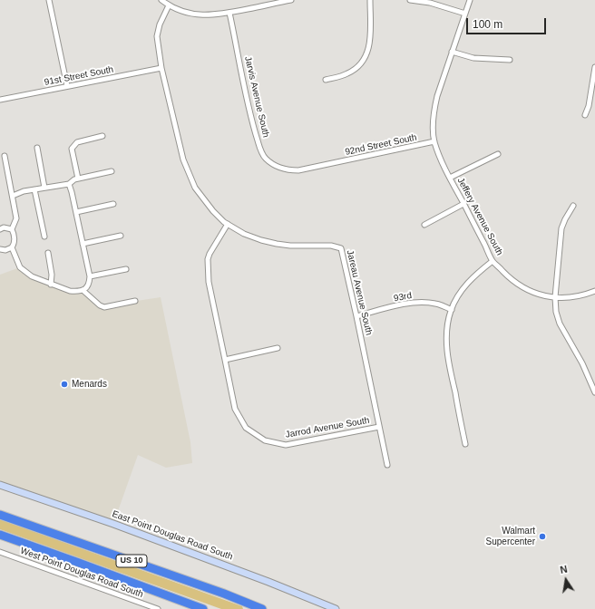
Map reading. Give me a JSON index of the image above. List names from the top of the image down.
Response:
{
  "streets": {
    "highway": ["US 10"],
    "street": [
      "91st Street South",
      "Jarvis Avenue South",
      "92nd Street South",
      "Jeffery Avenue South",
      "Jareau Avenue South",
      "93rd",
      "Jarrod Avenue South",
      "East Point Douglas Road South",
      "West Point Douglas Road South"
    ]
  },
  "crossings": [
    ["91st Street South", "Jareau Avenue South"],
    ["Jarvis Avenue South", "92nd Street South"],
    ["92nd Street South", "Jeffery Avenue South"],
    ["Jareau Avenue South", "93rd"],
    ["Jareau Avenue South", "Jarrod Avenue South"]
  ],
  "places": ["Menards", "Walmart Supercenter"],
  "scale_bar": "100 m",
  "north": "top"
}
